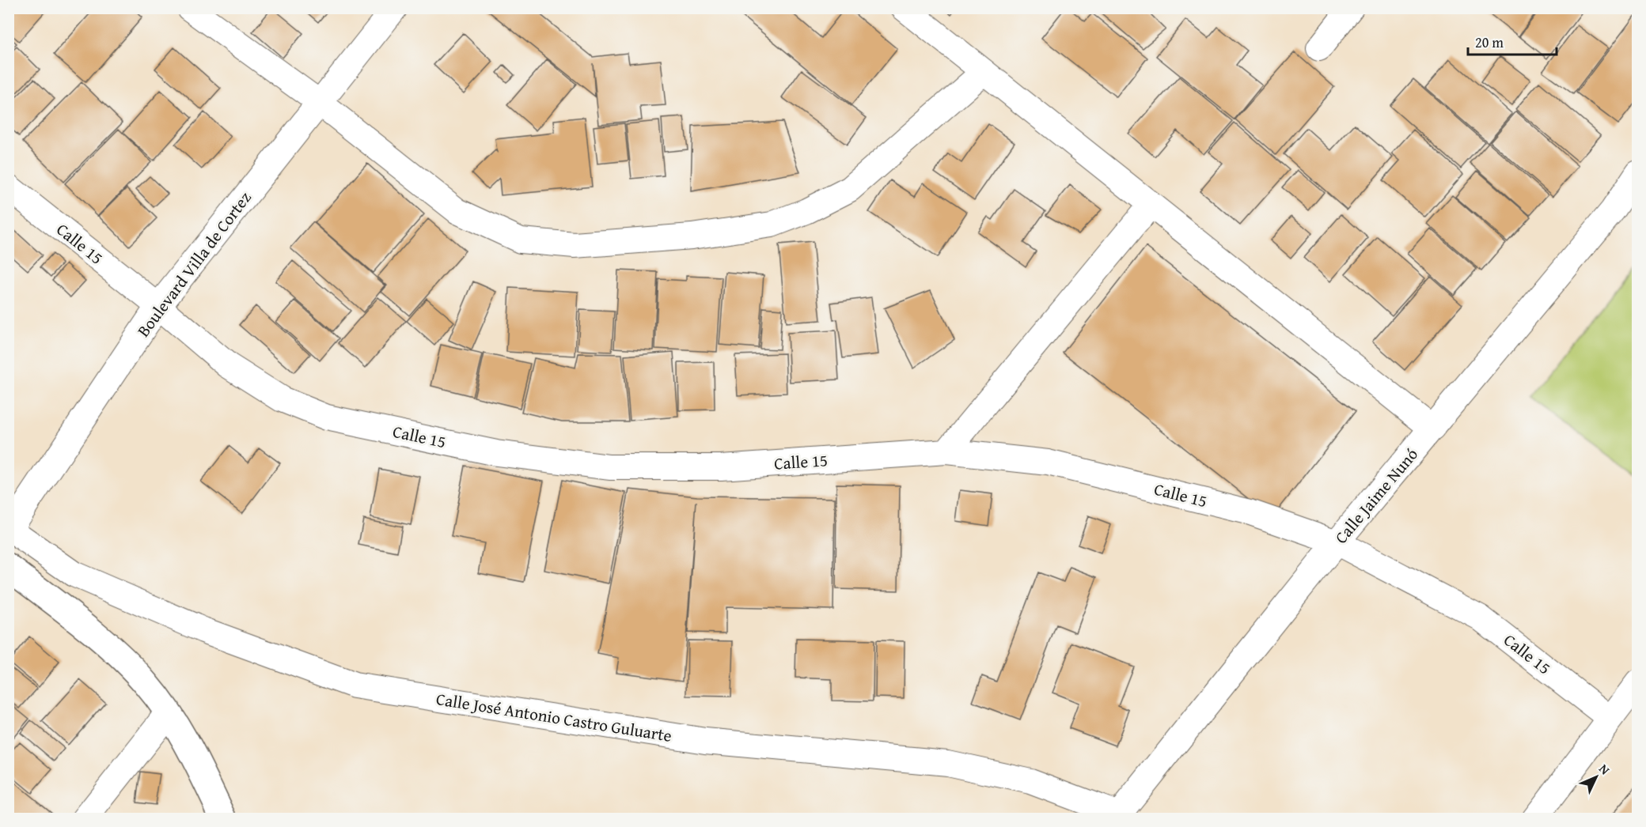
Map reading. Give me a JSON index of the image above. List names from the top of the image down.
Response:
{
  "streets": {
    "street": [
      "Calle 15",
      "Boulevard Villa de Cortez",
      "Calle Jaime Nunó",
      "Calle José Antonio Castro Guluarte"
    ]
  },
  "crossings": [
    ["Calle 15", "Boulevard Villa de Cortez"],
    ["Calle 15", "Calle Jaime Nunó"],
    ["Boulevard Villa de Cortez", "Calle José Antonio Castro Guluarte"],
    ["Calle Jaime Nunó", "Calle José Antonio Castro Guluarte"]
  ],
  "scale_bar": "20 m",
  "north": "top right"
}
